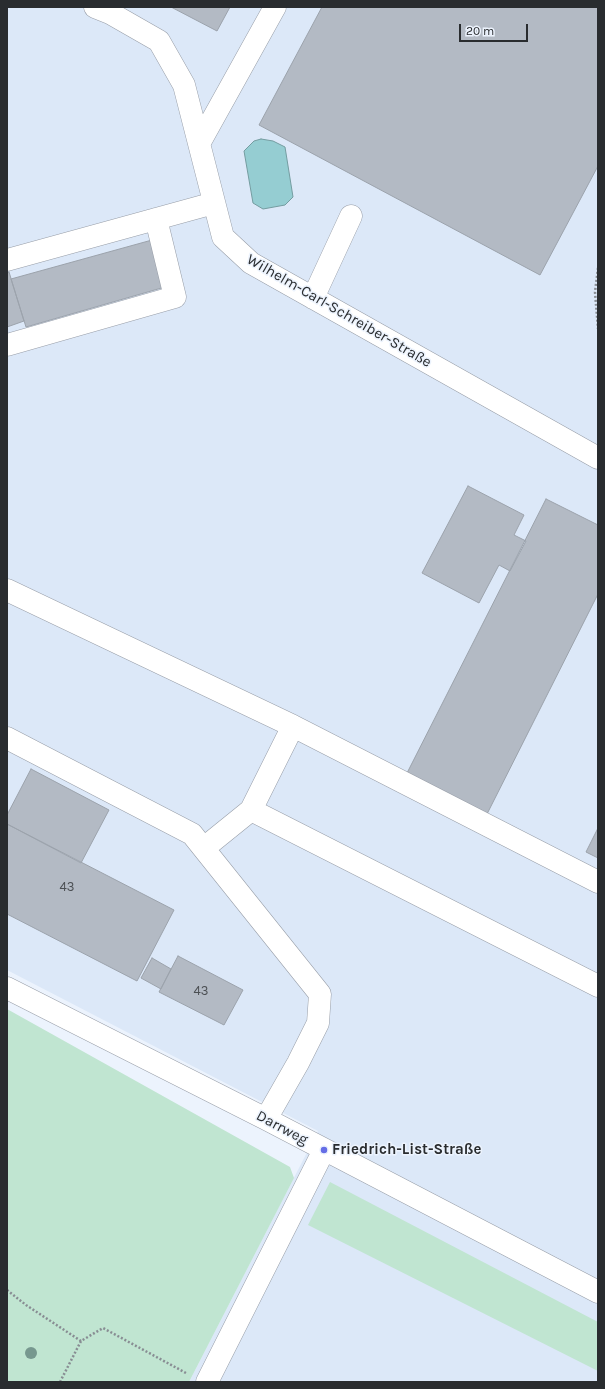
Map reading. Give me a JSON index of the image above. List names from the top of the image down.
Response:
{
  "streets": {
    "street": ["Wilhelm-Carl-Schreiber-Straße", "Darrweg"]
  },
  "places": ["Friedrich-List-Straße"],
  "house_numbers": ["43", "43"],
  "scale_bar": "20 m"
}
